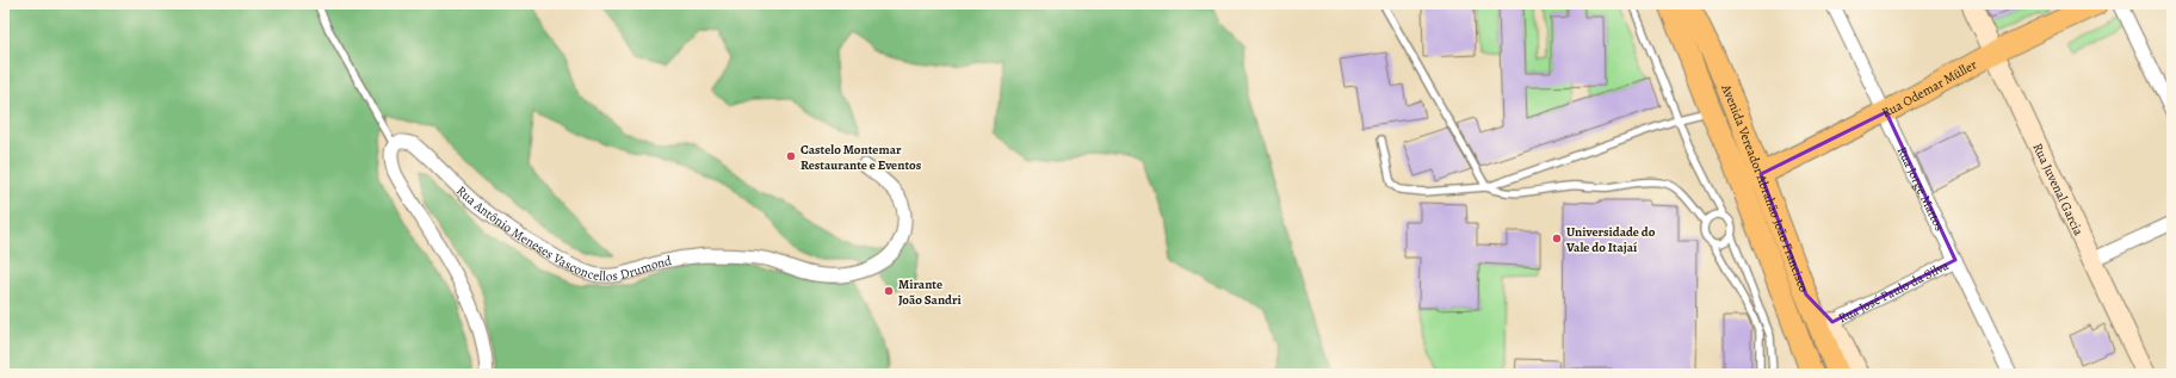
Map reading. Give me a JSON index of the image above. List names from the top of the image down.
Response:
{
  "streets": {
    "main road": [
      "Rua Odemar Müller",
      "Avenida Vereador Abrahão João Francisco",
      "Rua Juvenal Garcia",
      "Rua José Paulo da Silva"
    ],
    "street": ["Rua Jorge Mattos", "Rua Antônio Meneses Vasconcellos Drumond"]
  },
  "crossings": [
    ["Rua Odemar Müller", "Avenida Vereador Abrahão João Francisco"],
    ["Rua Odemar Müller", "Rua Jorge Mattos"],
    ["Rua Odemar Müller", "Rua Juvenal Garcia"],
    ["Rua Jorge Mattos", "Rua José Paulo da Silva"]
  ],
  "places": ["Castelo Montemar Restaurante e Eventos", "Universidade do Vale do Itajaí", "Mirante João Sandri"]
}
